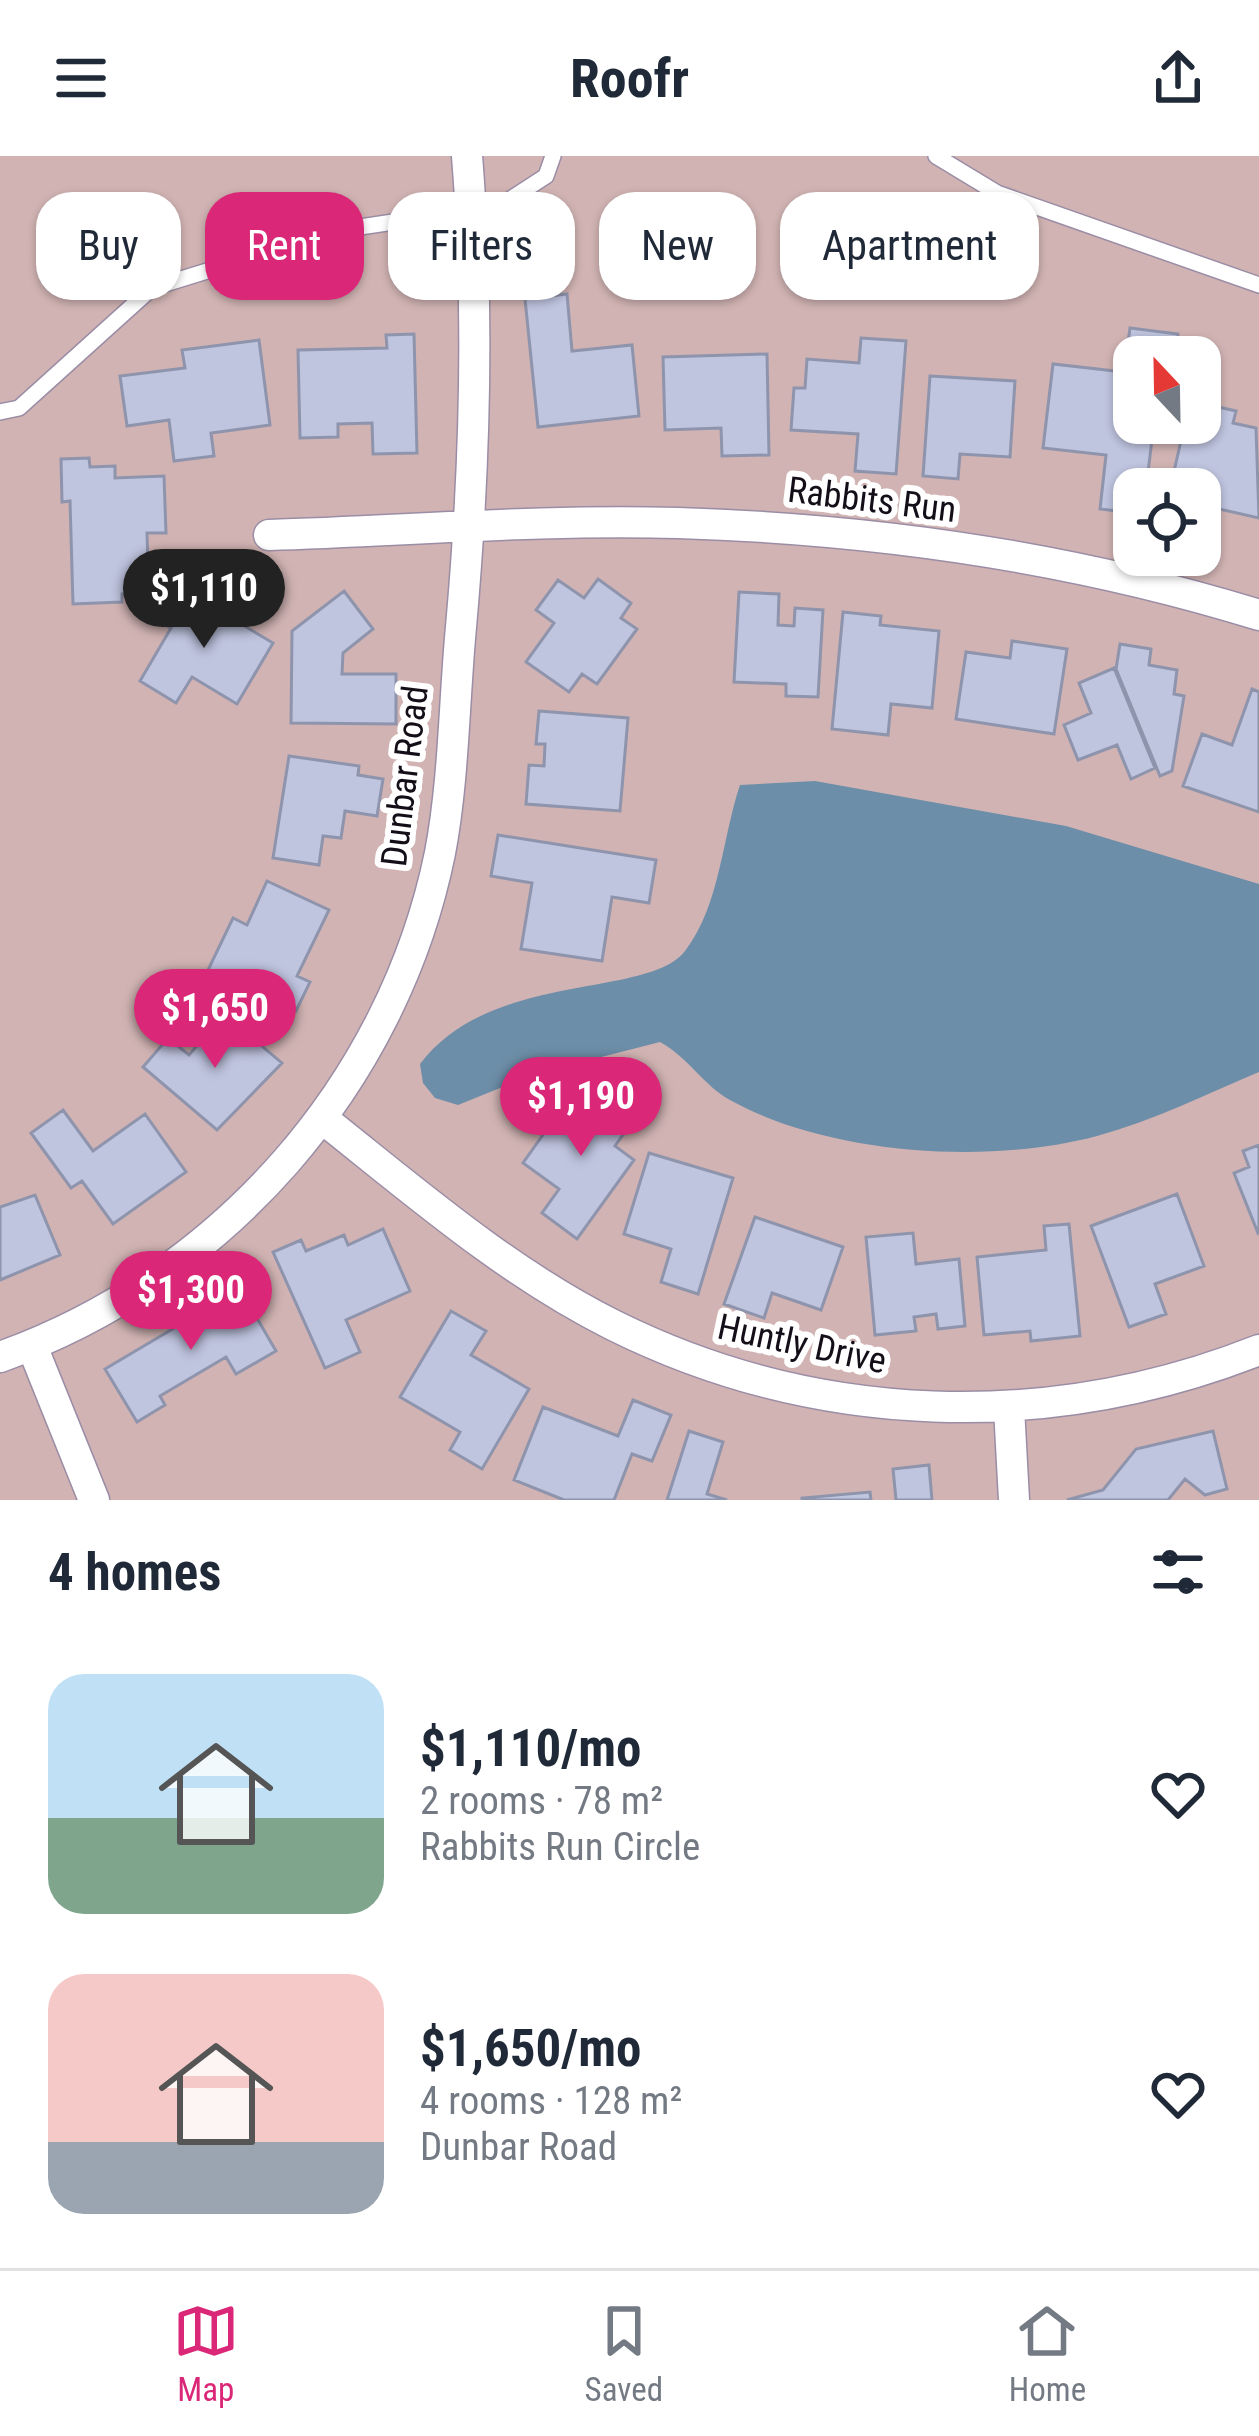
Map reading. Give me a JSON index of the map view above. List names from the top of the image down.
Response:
{
  "streets": {
    "street": ["Rabbits Run", "Dunbar Road", "Huntly Drive"]
  },
  "crossings": [
    ["Rabbits Run", "Dunbar Road"],
    ["Dunbar Road", "Huntly Drive"]
  ],
  "north": "top",
  "page": {
    "header": "Roofr",
    "chip": [
      "Buy",
      "Rent",
      "Filters",
      "New",
      "Apartment"
    ],
    "price": [
      "$1,110",
      "$1,650",
      "$1,190",
      "$1,300"
    ],
    "heading": "4 homes",
    "list": [
      {
        "name": "$1,110/mo",
        "note": "2 rooms · 78 m² · Rabbits Run Circle"
      },
      {
        "name": "$1,650/mo",
        "note": "4 rooms · 128 m² · Dunbar Road"
      }
    ],
    "tabs": ["Map", "Saved", "Home"]
  }
}
